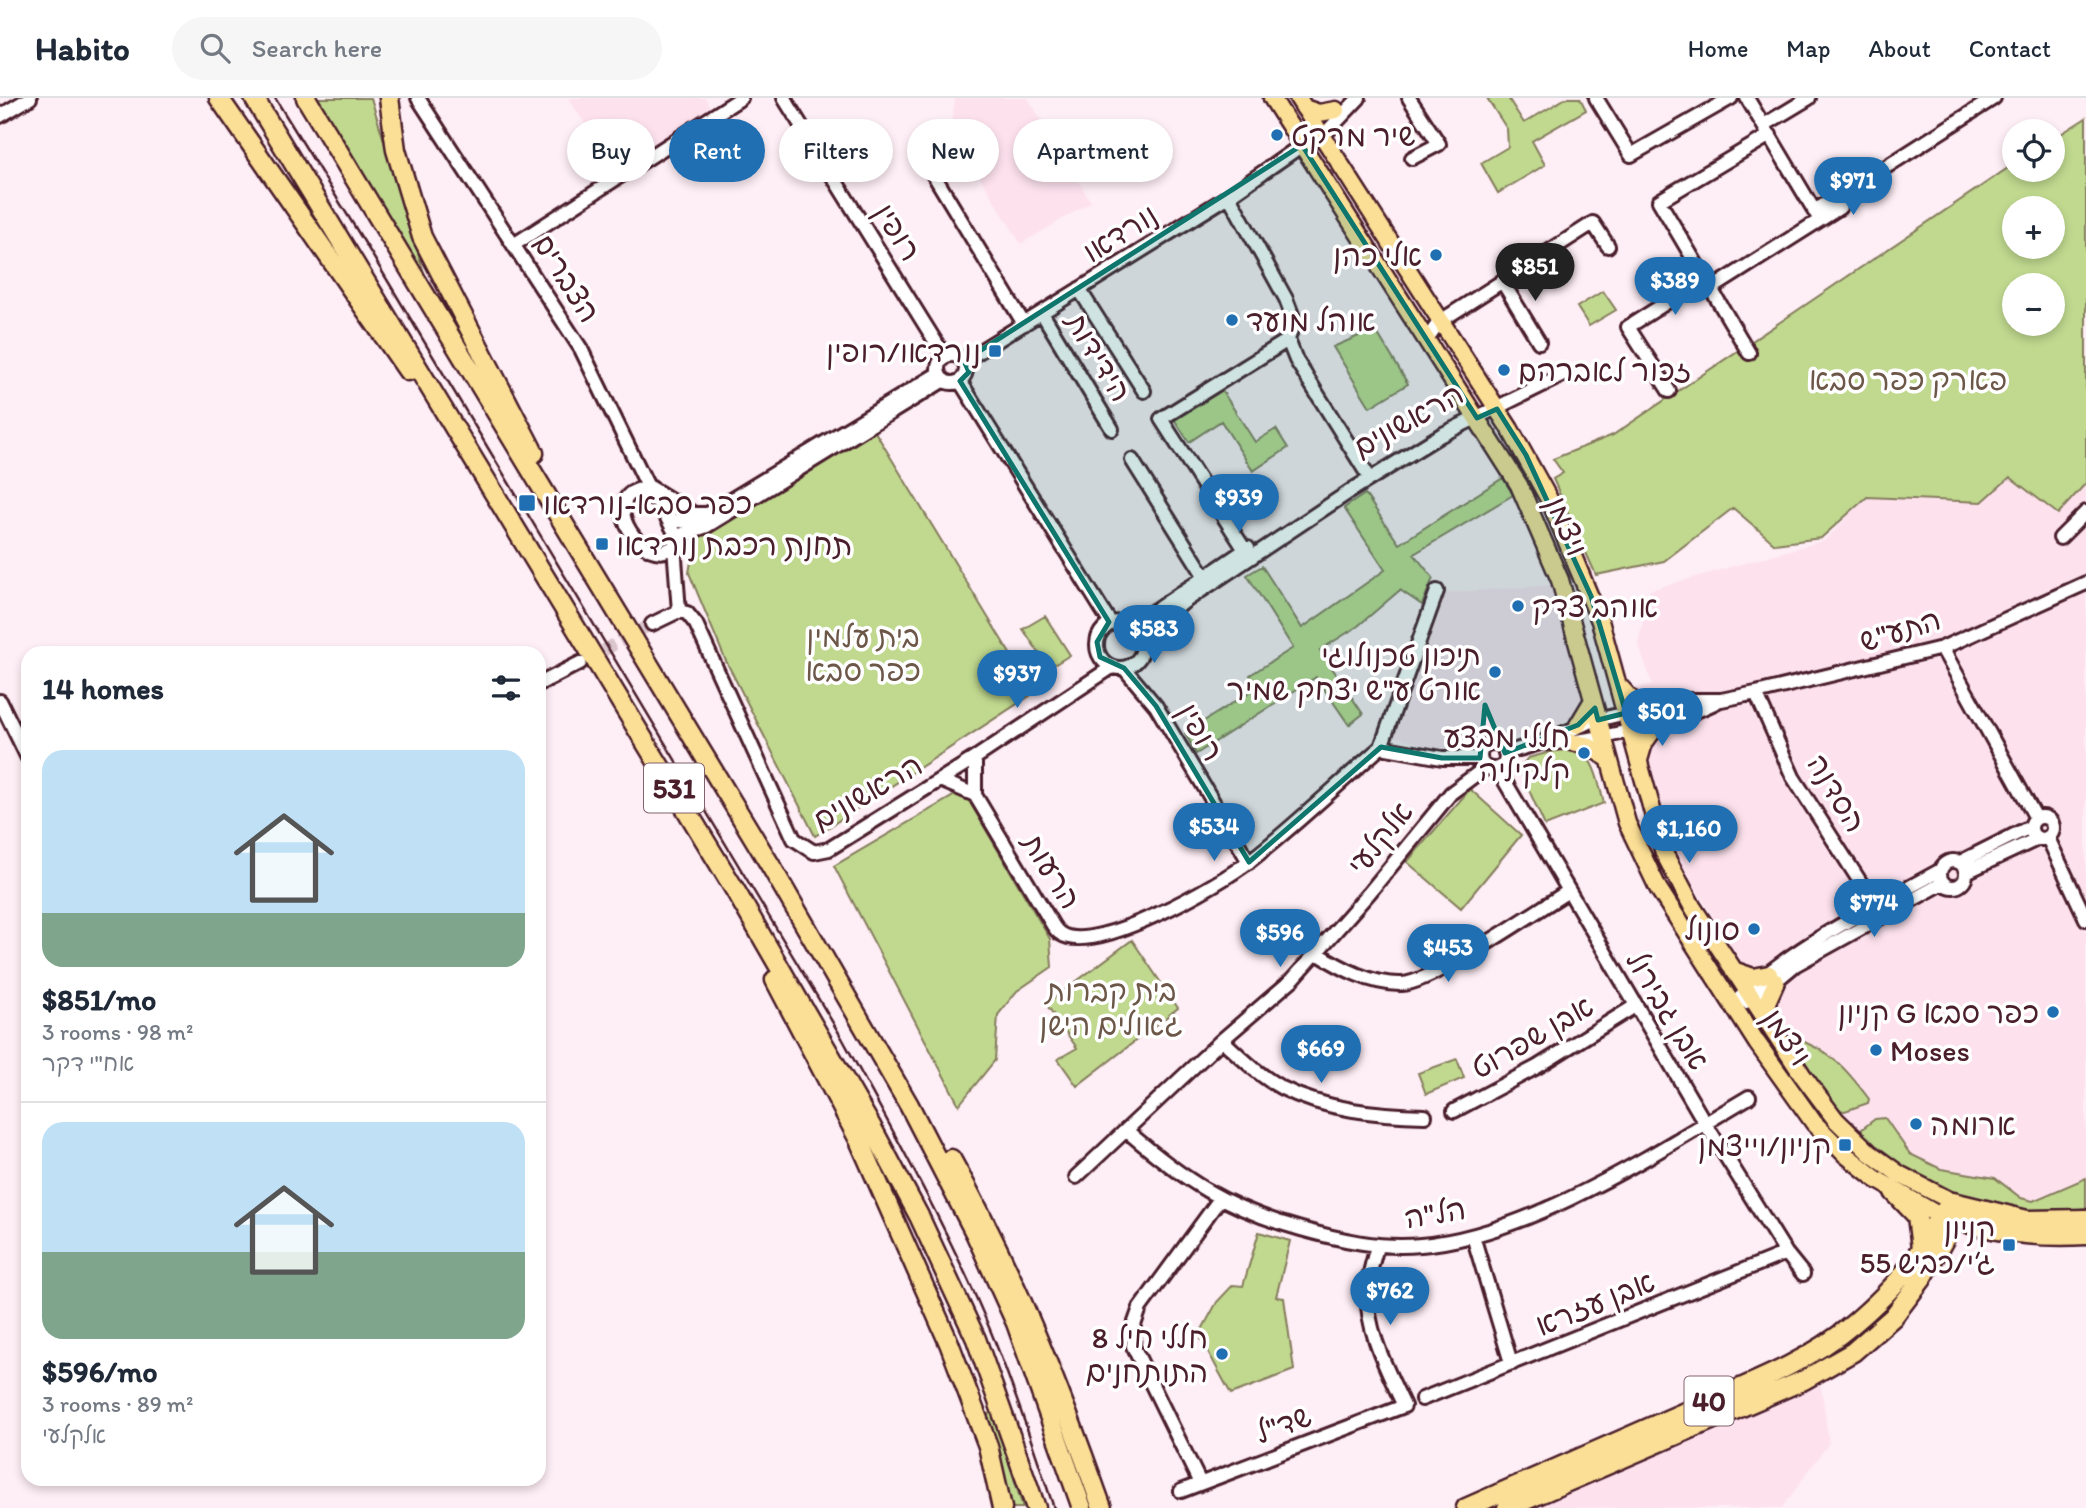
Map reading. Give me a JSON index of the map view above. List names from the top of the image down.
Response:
{
  "streets": {
    "highway": ["531", "40"],
    "main road": ["ויצמן"],
    "street": [
      "רופין",
      "נורדאו",
      "הצברים",
      "הידידות",
      "הראשונים",
      "התע\"ש",
      "הסדנה",
      "אלקלעי",
      "הרעות",
      "אבן גבירול",
      "אבן שפרוט",
      "הל\"ה",
      "אבן עזרא",
      "שד\"ל"
    ]
  },
  "crossings": [
    ["רופין", "נורדאו"],
    ["רופין", "הראשונים"],
    ["רופין", "הרעות"],
    ["נורדאו", "הידידות"],
    ["נורדאו", "ויצמן"],
    ["הצברים", "הראשונים"],
    ["הראשונים", "ויצמן"],
    ["ויצמן", "התע\"ש"],
    ["ויצמן", "40"],
    ["התע\"ש", "הסדנה"],
    ["אלקלעי", "אבן גבירול"],
    ["אלקלעי", "הל\"ה"],
    ["אבן גבירול", "אבן שפרוט"],
    ["אבן גבירול", "הל\"ה"],
    ["אבן גבירול", "אבן עזרא"],
    ["הל\"ה", "שד\"ל"]
  ],
  "parks": ["פארק כפר סבא", "בית עלמין כפר סבא", "בית קברות גאולים הישן"],
  "places": {
    "other": [
      "שיר מרקט",
      "אלי כהן",
      "אוהל מועד",
      "זכור לאברהם",
      "אוהב צדק",
      "תיכון טכנולוגי אורט ע\"ש יצחק שמיר",
      "חללי מבצע קלקיליה",
      "סונול",
      "קניון G כפר סבא",
      "Moses",
      "ארומה",
      "8 חללי חיל התותחנים"
    ],
    "transit": [
      "נורדאו/רופין",
      "כפר סבא-נורדאו",
      "תחנת רכבת נורדאו",
      "קניון/וייצמן",
      "קניון ג׳י/כביש 55"
    ]
  },
  "page": {
    "header": "Habito",
    "search": "Search here",
    "nav": [
      "Home",
      "Map",
      "About",
      "Contact"
    ],
    "map_buttons": ["+", "−"],
    "chip": [
      "Buy",
      "Rent",
      "Filters",
      "New",
      "Apartment"
    ],
    "price": [
      "$971",
      "$851",
      "$389",
      "$939",
      "$583",
      "$937",
      "$501",
      "$534",
      "$1,160",
      "$774",
      "$596",
      "$453",
      "$669",
      "$762"
    ],
    "heading": "14 homes",
    "list": [
      {
        "name": "$851/mo",
        "note": "3 rooms · 98 m² · אח\"י דקר"
      },
      {
        "name": "$596/mo",
        "note": "3 rooms · 89 m² · אלקלעי"
      }
    ]
  }
}
